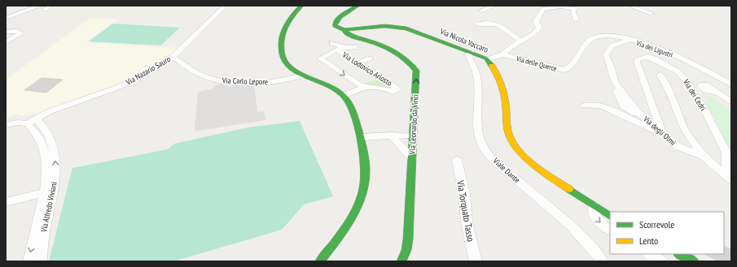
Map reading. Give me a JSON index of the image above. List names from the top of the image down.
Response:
{
  "streets": {
    "street": [
      "Via Nicola Vaccaro",
      "Via dei Ligustri",
      "Via delle Querce",
      "Via Lodovico Ariosto",
      "Via Nazario Sauro",
      "Via Carlo Lepore",
      "Via dei Cedri",
      "Via Leonardo da Vinci",
      "Via degli Olmi",
      "Viale Dante",
      "Via Alfredo Viviani",
      "Via Torquato Tasso"
    ]
  },
  "crossings": [
    ["Via Nicola Vaccaro", "Via Leonardo da Vinci"],
    ["Via Nicola Vaccaro", "Viale Dante"],
    ["Via dei Ligustri", "Via delle Querce"],
    ["Via dei Ligustri", "Via degli Olmi"],
    ["Via Nazario Sauro", "Via Carlo Lepore"],
    ["Via Nazario Sauro", "Via Alfredo Viviani"],
    ["Via dei Cedri", "Via degli Olmi"]
  ],
  "one_way": ["Via Leonardo da Vinci"],
  "legend": ["Scorrevole", "Lento"]
}
